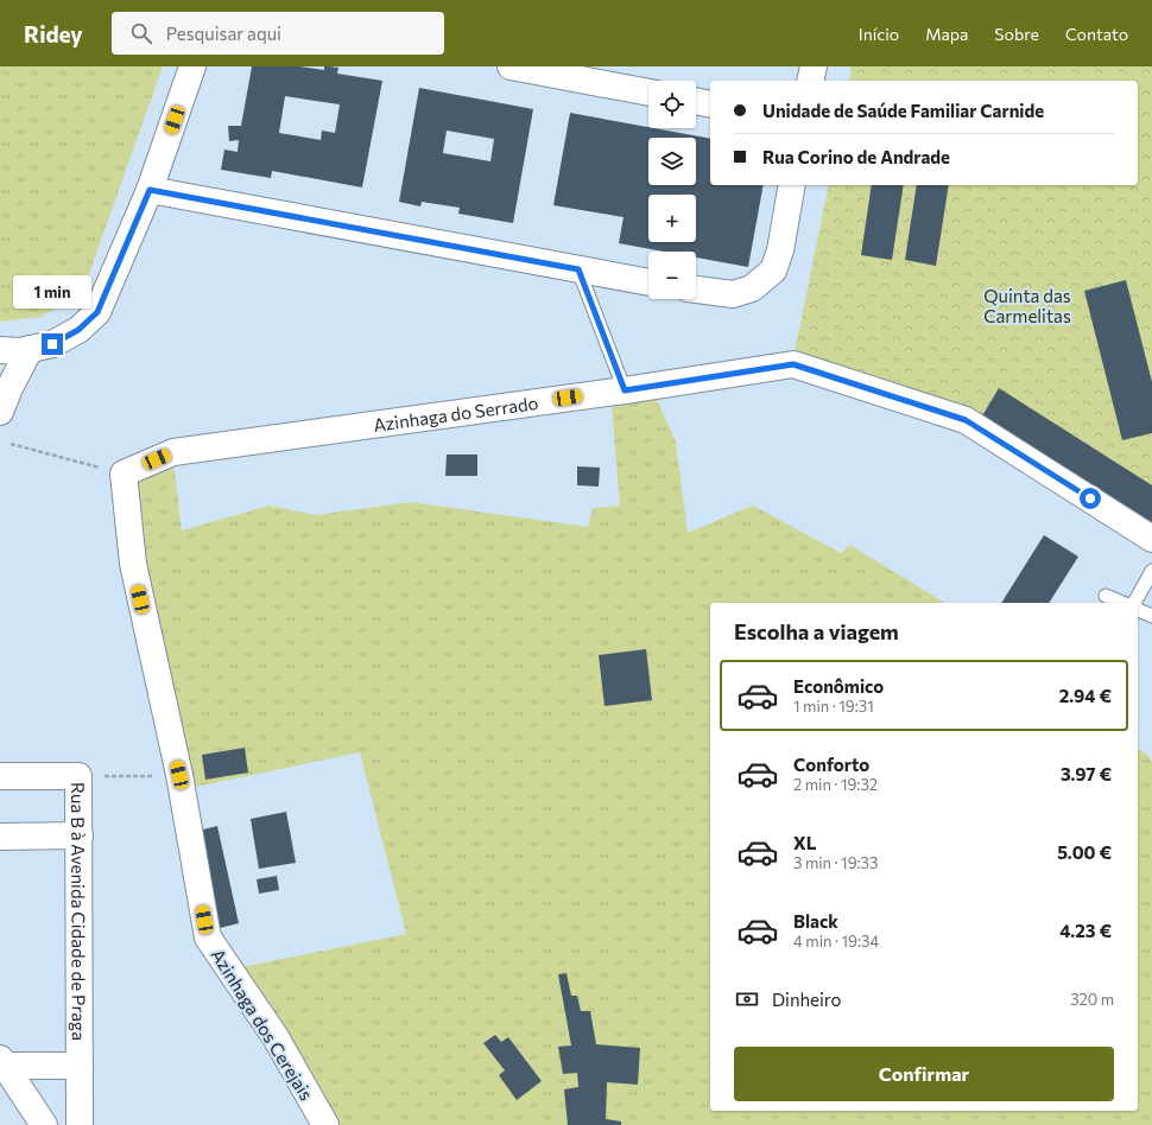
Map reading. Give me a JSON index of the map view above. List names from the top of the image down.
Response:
{
  "streets": {
    "street": ["Azinhaga do Serrado", "Rua B à Avenida Cidade de Praga", "Azinhaga dos Cerejais"]
  },
  "crossings": [
    ["Azinhaga do Serrado", "Azinhaga dos Cerejais"]
  ],
  "parks": ["Quinta das Carmelitas"],
  "page": {
    "header": "Ridey",
    "search": "Pesquisar aqui",
    "nav": [
      "Início",
      "Mapa",
      "Sobre",
      "Contato"
    ],
    "map_buttons": ["+", "−"],
    "banner": ["Unidade de Saúde Familiar Carnide", "Rua Corino de Andrade"],
    "bubble": "1 min",
    "heading": "Escolha a viagem",
    "list": [
      {
        "name": "Econômico",
        "note": "1 min · 19:31",
        "value": "2.94 €"
      },
      {
        "name": "Conforto",
        "note": "2 min · 19:32",
        "value": "3.97 €"
      },
      {
        "name": "XL",
        "note": "3 min · 19:33",
        "value": "5.00 €"
      },
      {
        "name": "Black",
        "note": "4 min · 19:34",
        "value": "4.23 €"
      }
    ],
    "pay": ["Dinheiro", "320 m"],
    "buttons": "Confirmar"
  }
}
